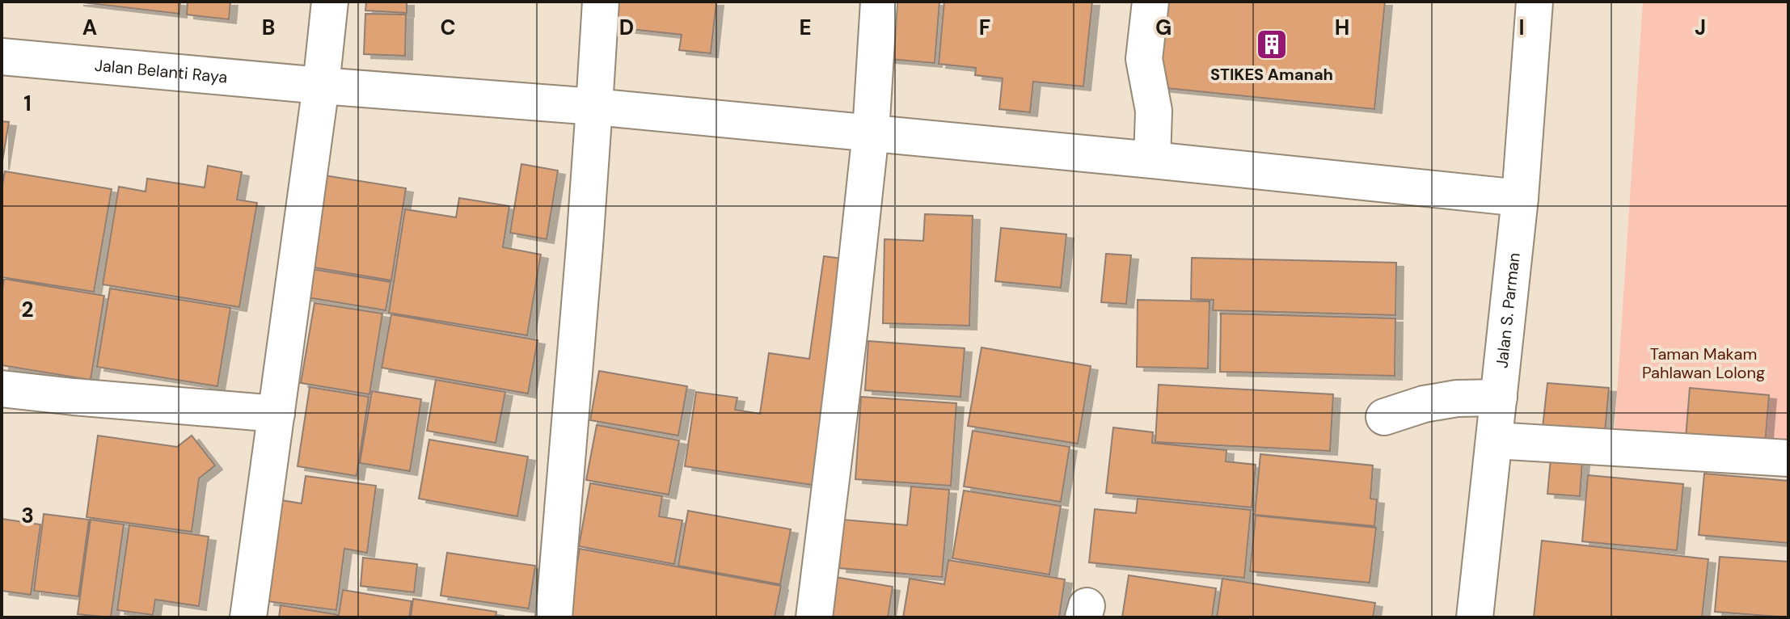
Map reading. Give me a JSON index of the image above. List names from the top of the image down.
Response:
{
  "streets": {
    "street": ["Jalan Belanti Raya", "Jalan S. Parman"]
  },
  "crossings": [
    ["Jalan Belanti Raya", "Jalan S. Parman"]
  ],
  "parks": ["Taman Makam Pahlawan Lolong"],
  "places": {
    "building": ["STIKES Amanah"]
  },
  "grid": {
    "columns": [
      "A",
      "B",
      "C",
      "D",
      "E",
      "F",
      "G",
      "H",
      "I",
      "J"
    ],
    "rows": ["1", "2", "3"]
  }
}
